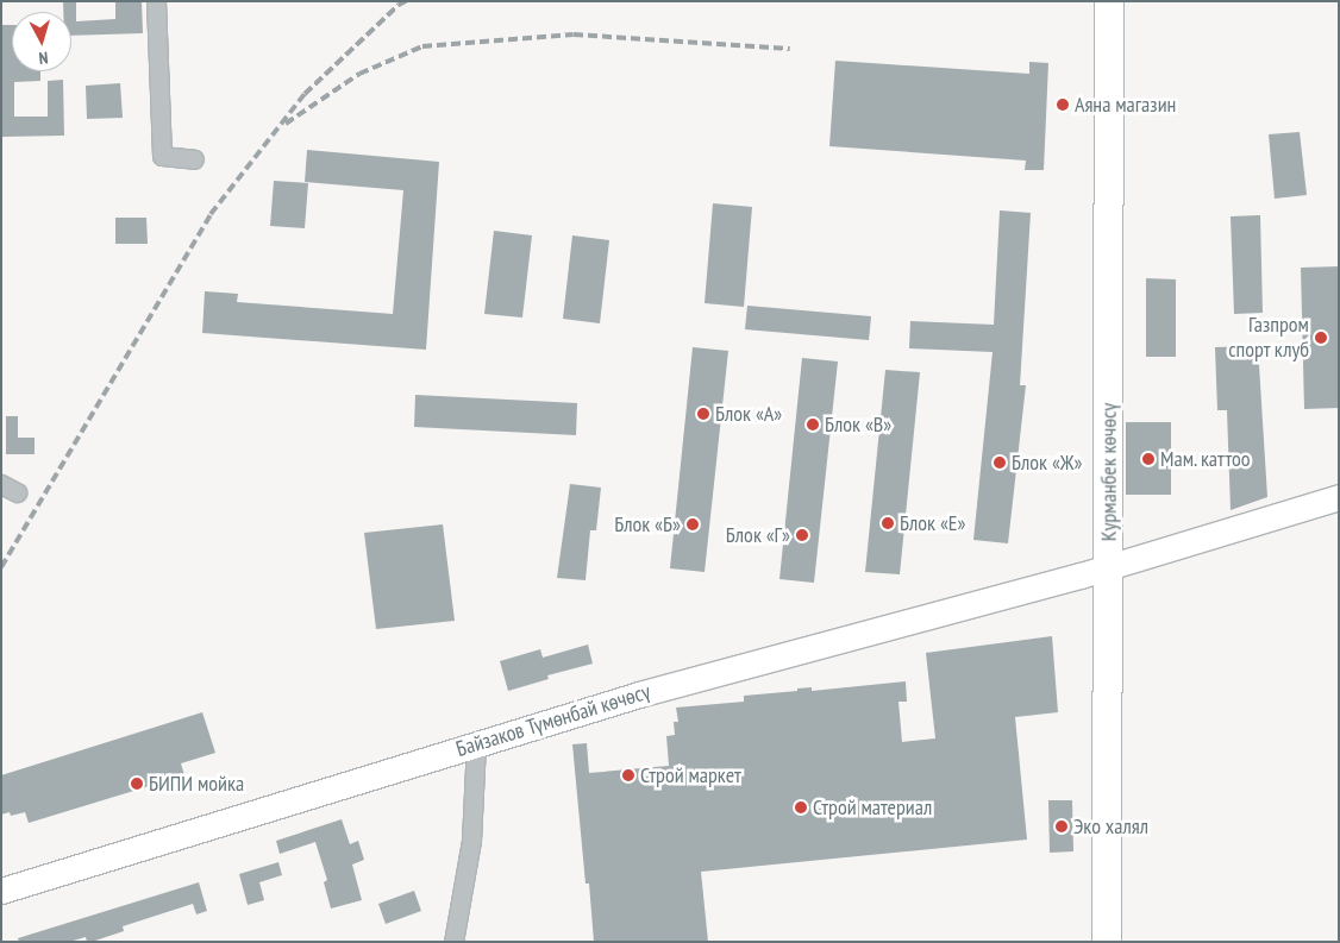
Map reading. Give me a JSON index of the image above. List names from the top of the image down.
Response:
{
  "streets": {
    "main road": ["Курманбек көчөсү", "Байзаков Түмөнбай көчөсү"]
  },
  "crossings": [
    ["Курманбек көчөсү", "Байзаков Түмөнбай көчөсү"]
  ],
  "places": [
    "Аяна магазин",
    "Газпром спорт клуб",
    "Блок «А»",
    "Блок «В»",
    "Мам. каттоо",
    "Блок «Ж»",
    "Блок «Е»",
    "Блок «Б»",
    "Блок «Г»",
    "Строй маркет",
    "БИПИ мойка",
    "Строй материал",
    "Эко халял"
  ],
  "north": "bottom"
}
